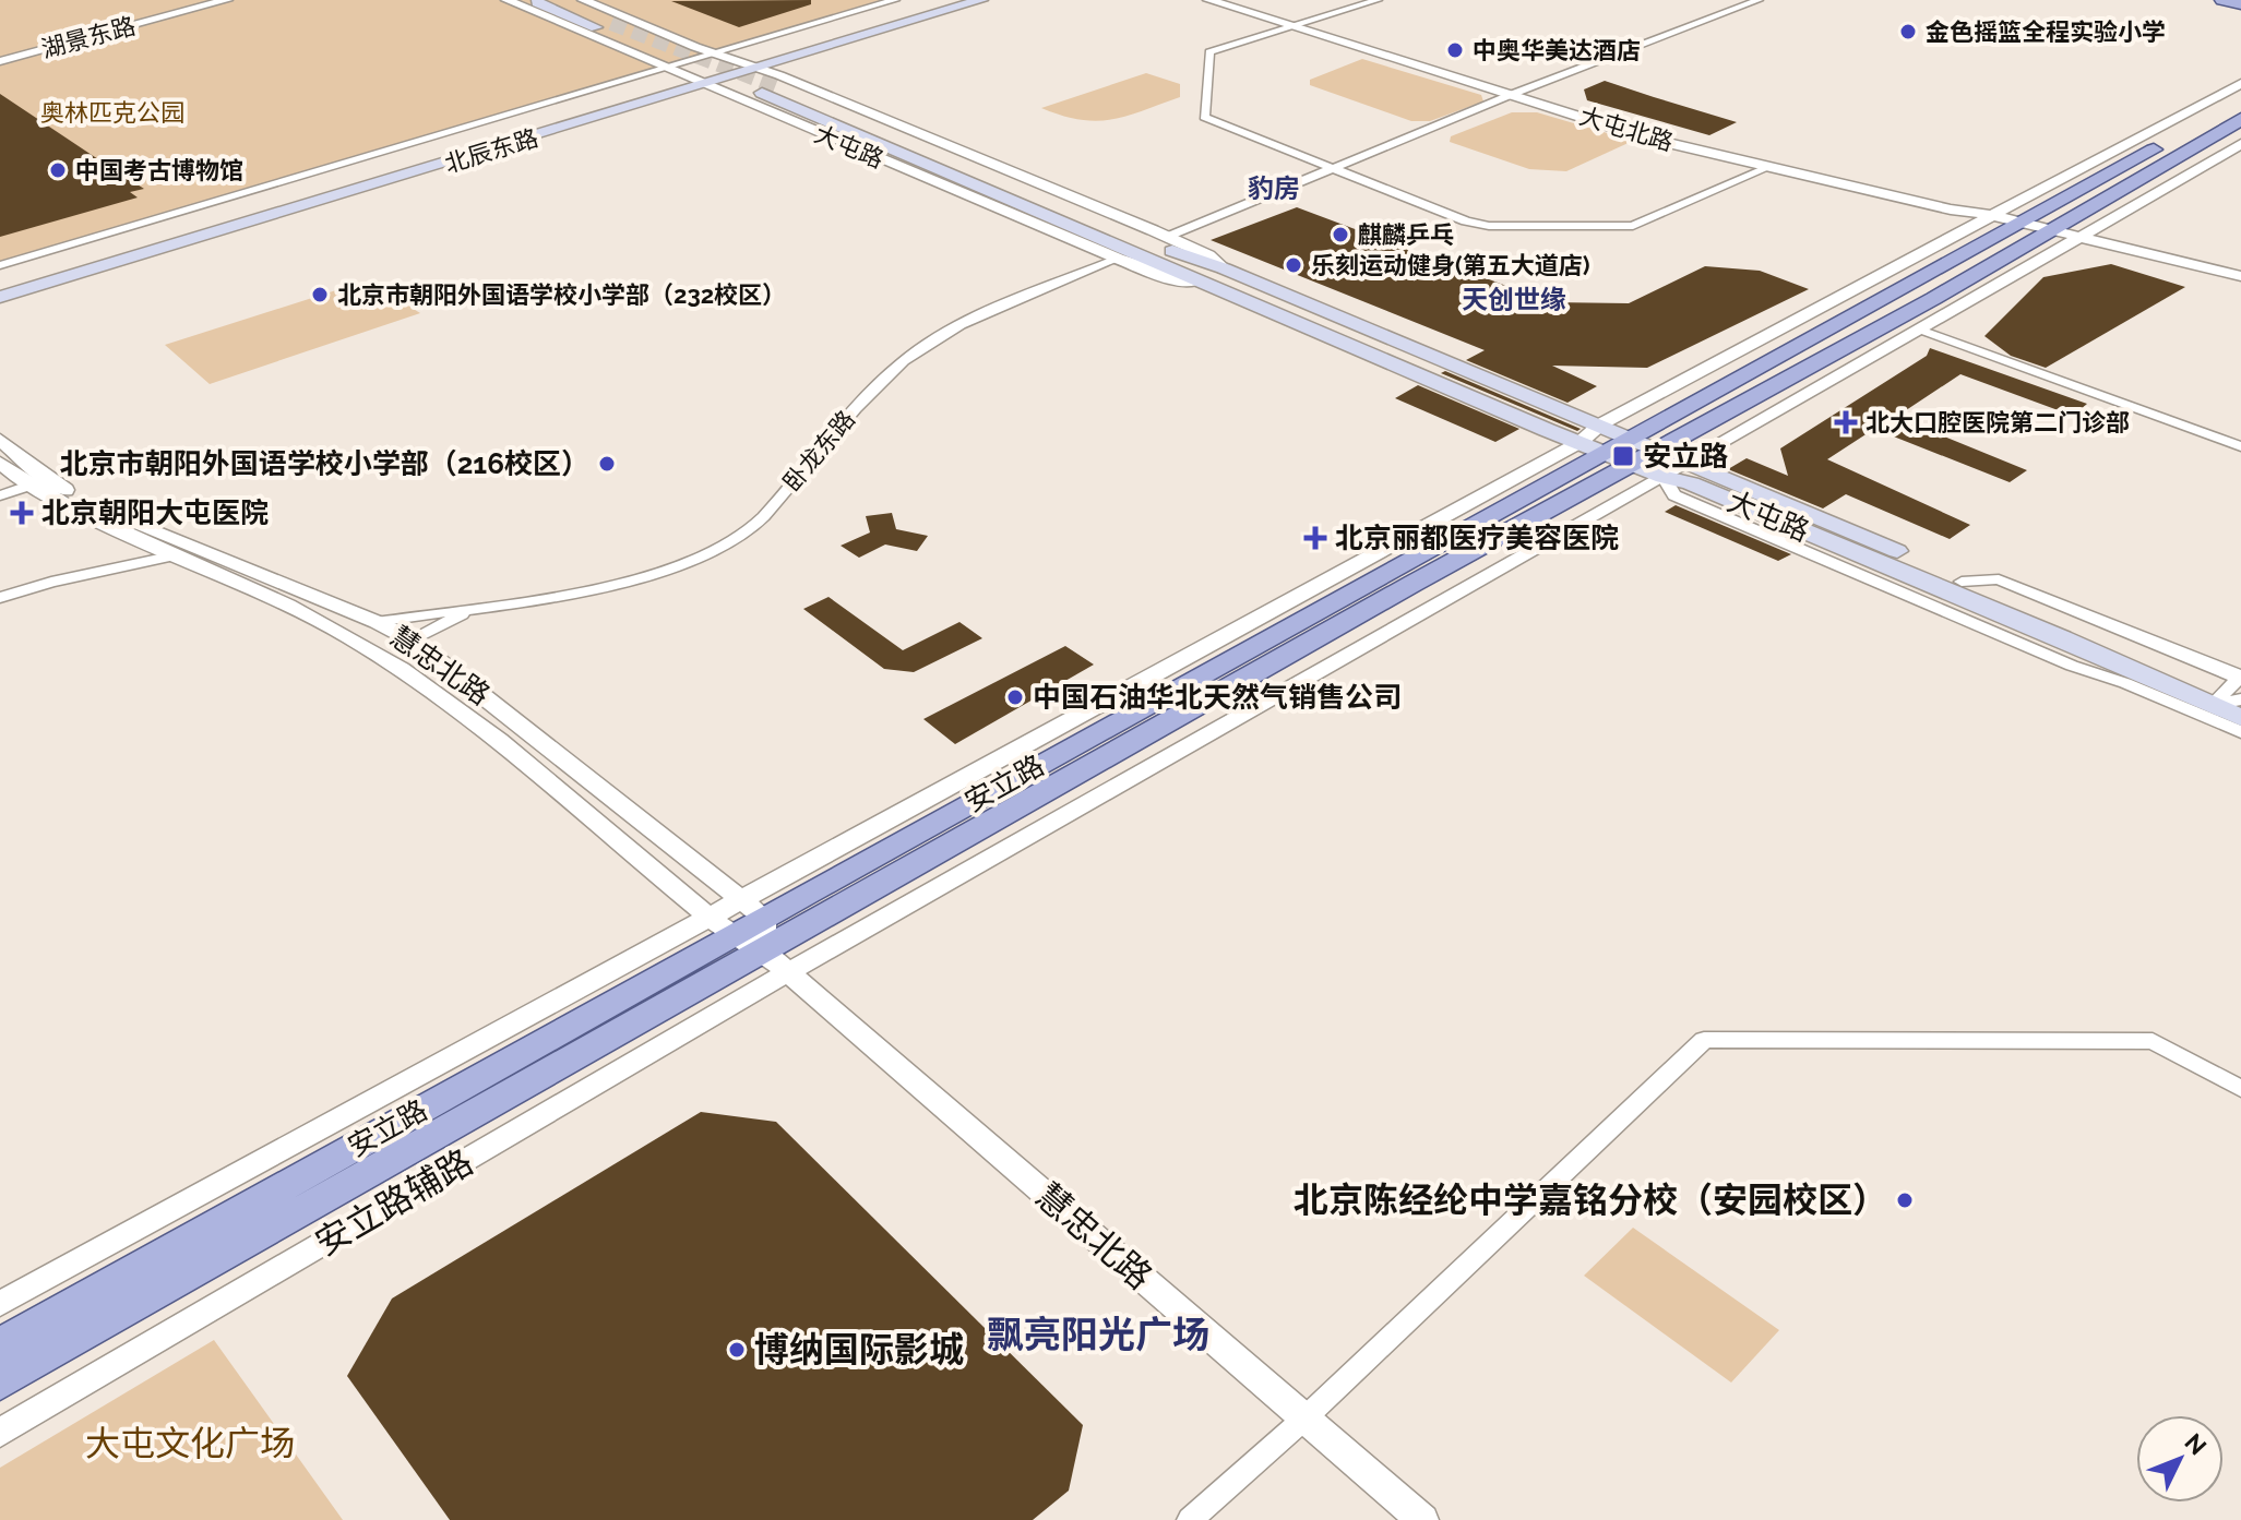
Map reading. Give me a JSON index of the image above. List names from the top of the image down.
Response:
{
  "streets": {
    "main road": ["大屯路", "北辰东路", "安立路"],
    "street": [
      "湖景东路",
      "大屯北路",
      "卧龙东路",
      "慧忠北路",
      "安立路辅路"
    ]
  },
  "crossings": [
    ["大屯北路", "安立路"],
    ["大屯路", "北辰东路"],
    ["大屯路", "卧龙东路"],
    ["大屯路", "安立路"],
    ["卧龙东路", "慧忠北路"],
    ["慧忠北路", "安立路"],
    ["慧忠北路", "安立路辅路"],
    ["安立路", "安立路辅路"]
  ],
  "districts": ["豹房", "天创世缘", "飘亮阳光广场"],
  "parks": ["奥林匹克公园", "大屯文化广场"],
  "places": {
    "other": [
      "金色摇篮全程实验小学",
      "中奥华美达酒店",
      "中国考古博物馆",
      "麒麟乒乓",
      "乐刻运动健身(第五大道店)",
      "北京市朝阳外国语学校小学部（232校区）",
      "北京市朝阳外国语学校小学部（216校区）",
      "中国石油华北天然气销售公司",
      "北京陈经纶中学嘉铭分校（安园校区）",
      "博纳国际影城"
    ],
    "health": ["北大口腔医院第二门诊部", "北京朝阳大屯医院", "北京丽都医疗美容医院"],
    "transit": ["安立路"]
  },
  "north": "top right"
}
